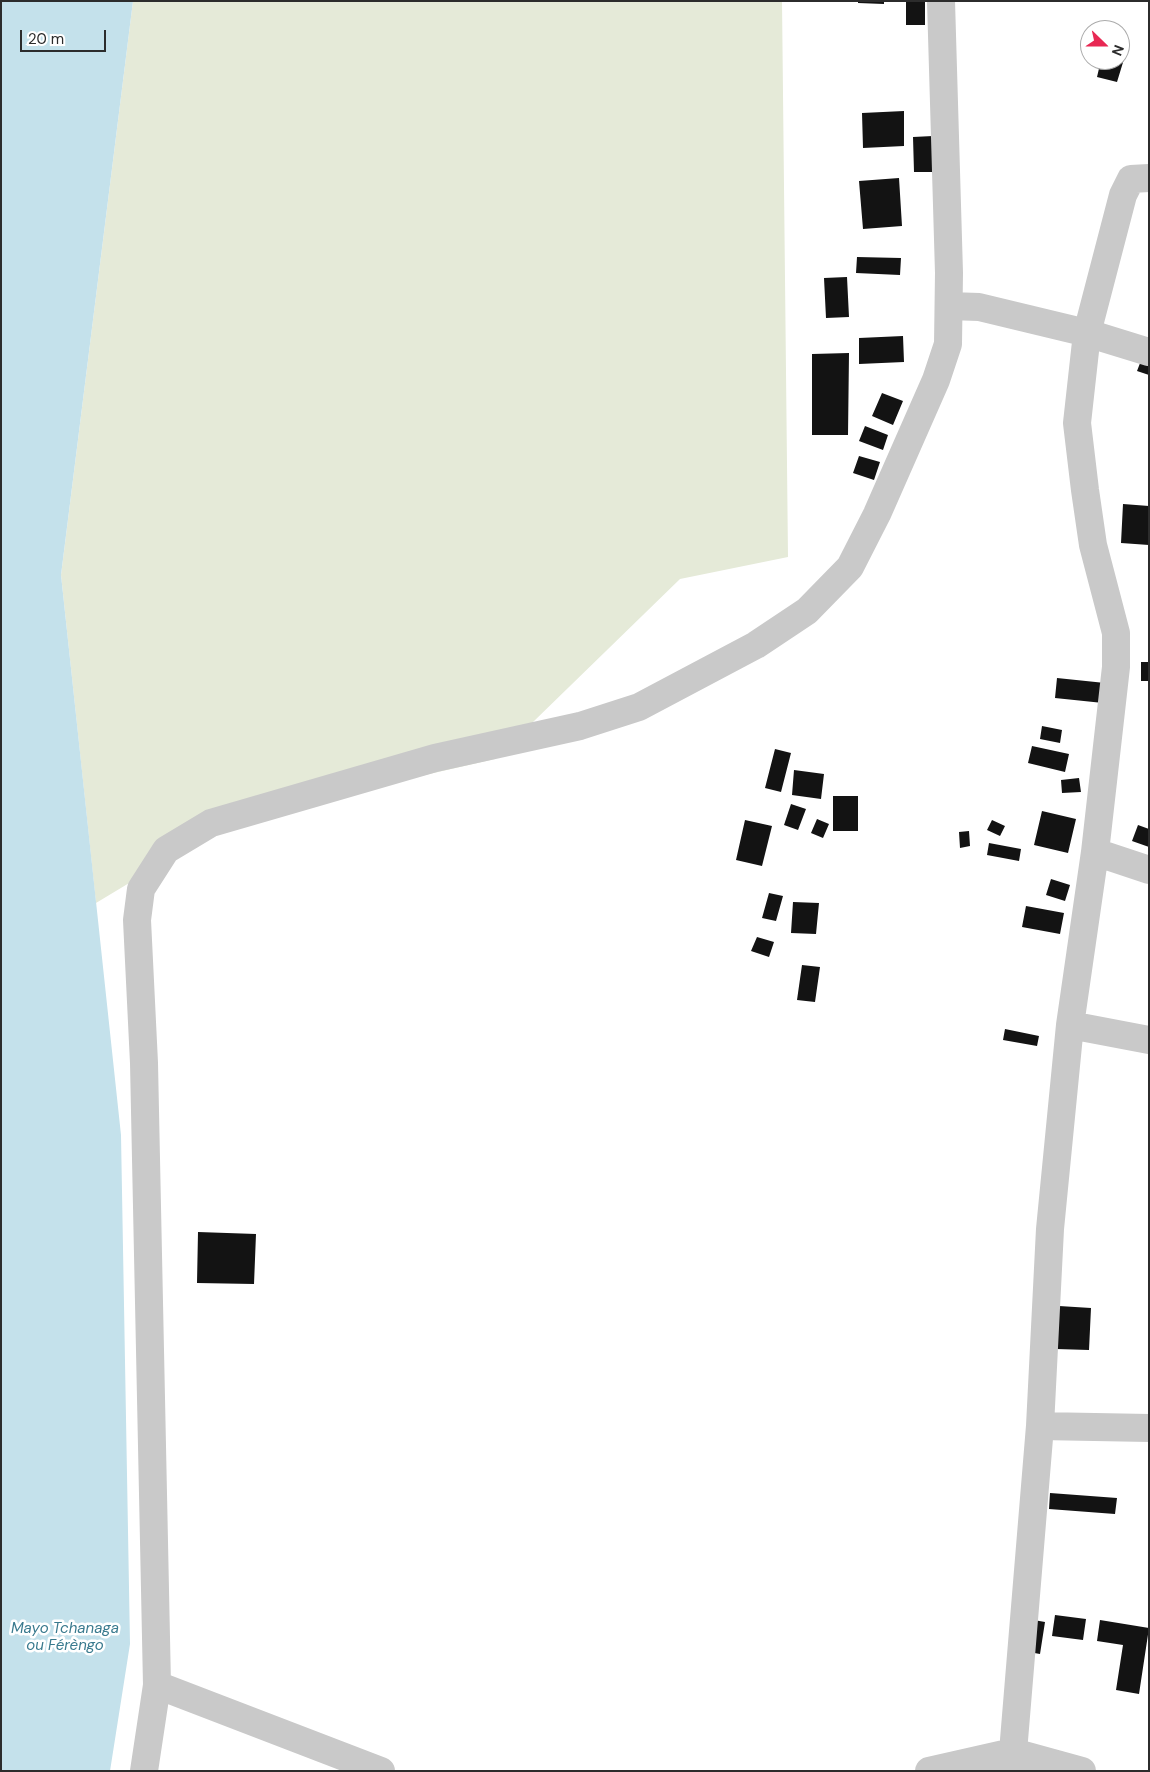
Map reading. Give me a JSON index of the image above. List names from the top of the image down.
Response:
{
  "water": ["Mayo Tchanaga ou Férèngo"],
  "scale_bar": "20 m",
  "north": "right"
}
